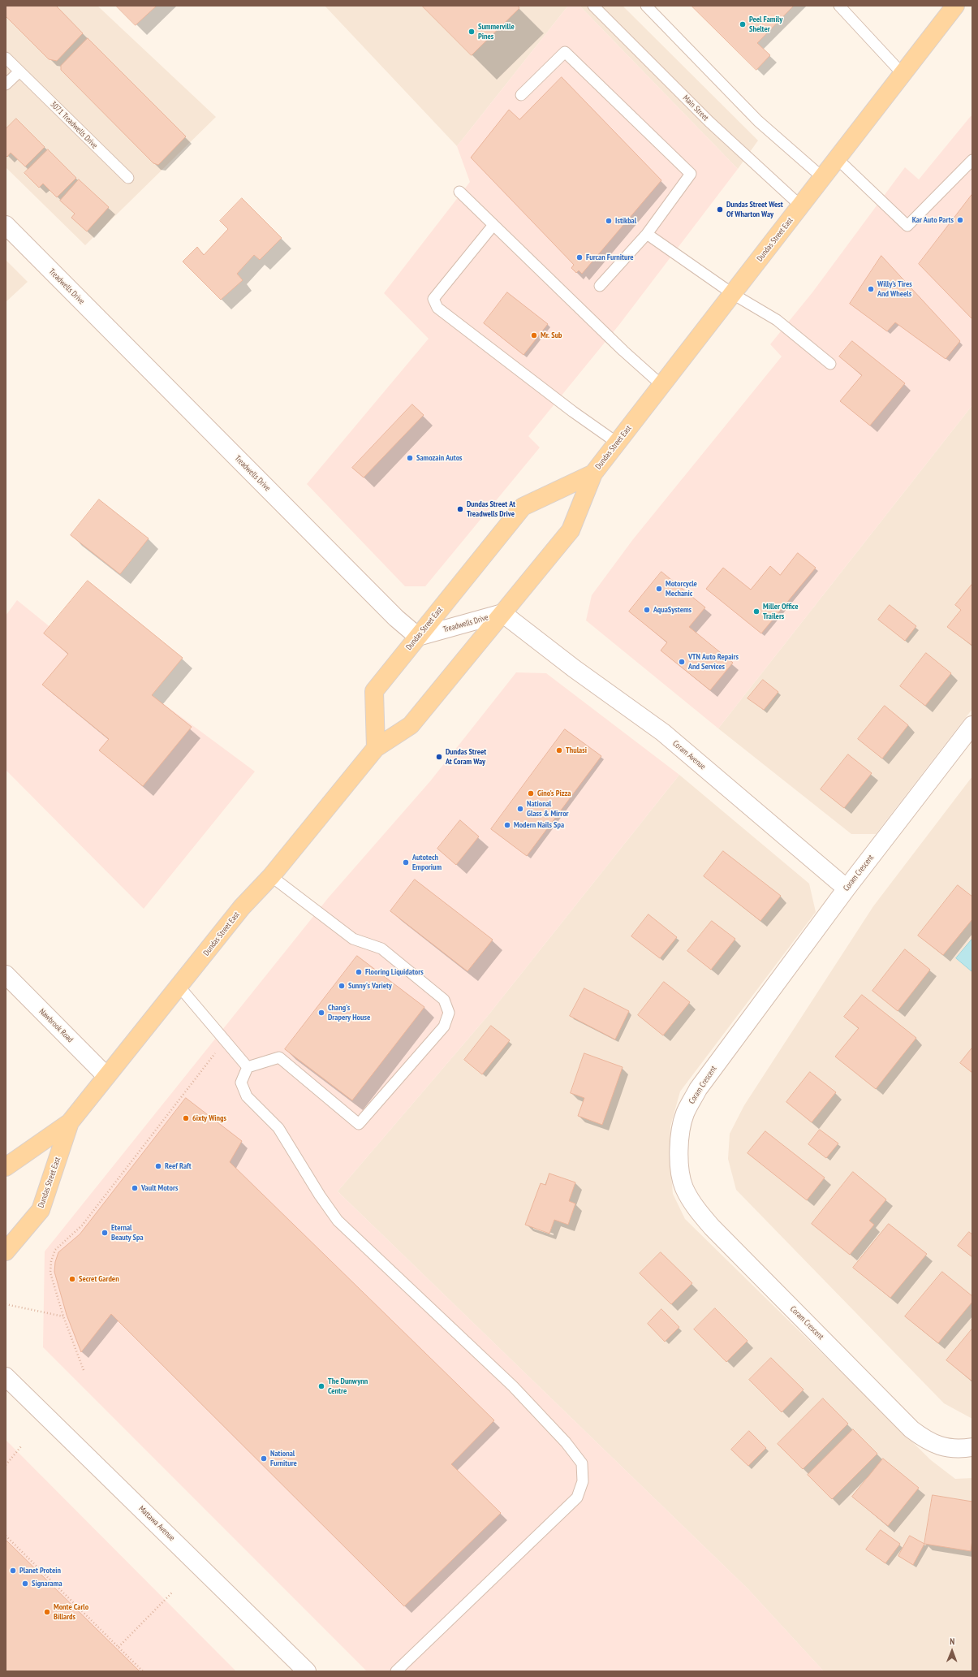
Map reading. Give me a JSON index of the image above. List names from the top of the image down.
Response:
{
  "streets": {
    "main road": ["Dundas Street East"],
    "street": [
      "Treadwells Drive",
      "Coram Avenue",
      "Coram Crescent",
      "Nawbrook Road",
      "Mattawa Avenue"
    ],
    "lane": ["Main Street", "3071 Treadwells Drive"]
  },
  "crossings": [
    ["Main Street", "Dundas Street East"],
    ["Dundas Street East", "Treadwells Drive"],
    ["Dundas Street East", "Coram Avenue"],
    ["Dundas Street East", "Nawbrook Road"],
    ["Treadwells Drive", "Coram Avenue"],
    ["Coram Avenue", "Coram Crescent"]
  ],
  "places": [
    "Peel Family Shelter",
    "Summerville Pines",
    "Dundas Street West Of Wharton Way",
    "Kar Auto Parts",
    "Istikbal",
    "Furcan Furniture",
    "Willy’s Tires And Wheels",
    "Mr. Sub",
    "Samozain Autos",
    "Dundas Street At Treadwells Drive",
    "Motorcycle Mechanic",
    "AquaSystems",
    "Miller Office Trailers",
    "VTN Auto Repairs And Services",
    "Thulasi",
    "Dundas Street At Coram Way",
    "Gino's Pizza",
    "National Glass & Mirror",
    "Modern Nails Spa",
    "Autotech Emporium",
    "Flooring Liquidators",
    "Sunny's Variety",
    "Chang's Drapery House",
    "6ixty Wings",
    "Reef Raft",
    "Vault Motors",
    "Eternal Beauty Spa",
    "Secret Garden",
    "The Dunwynn Centre",
    "National Furniture",
    "Planet Protein",
    "Signarama",
    "Monte Carlo Billards"
  ],
  "north": "top"
}
